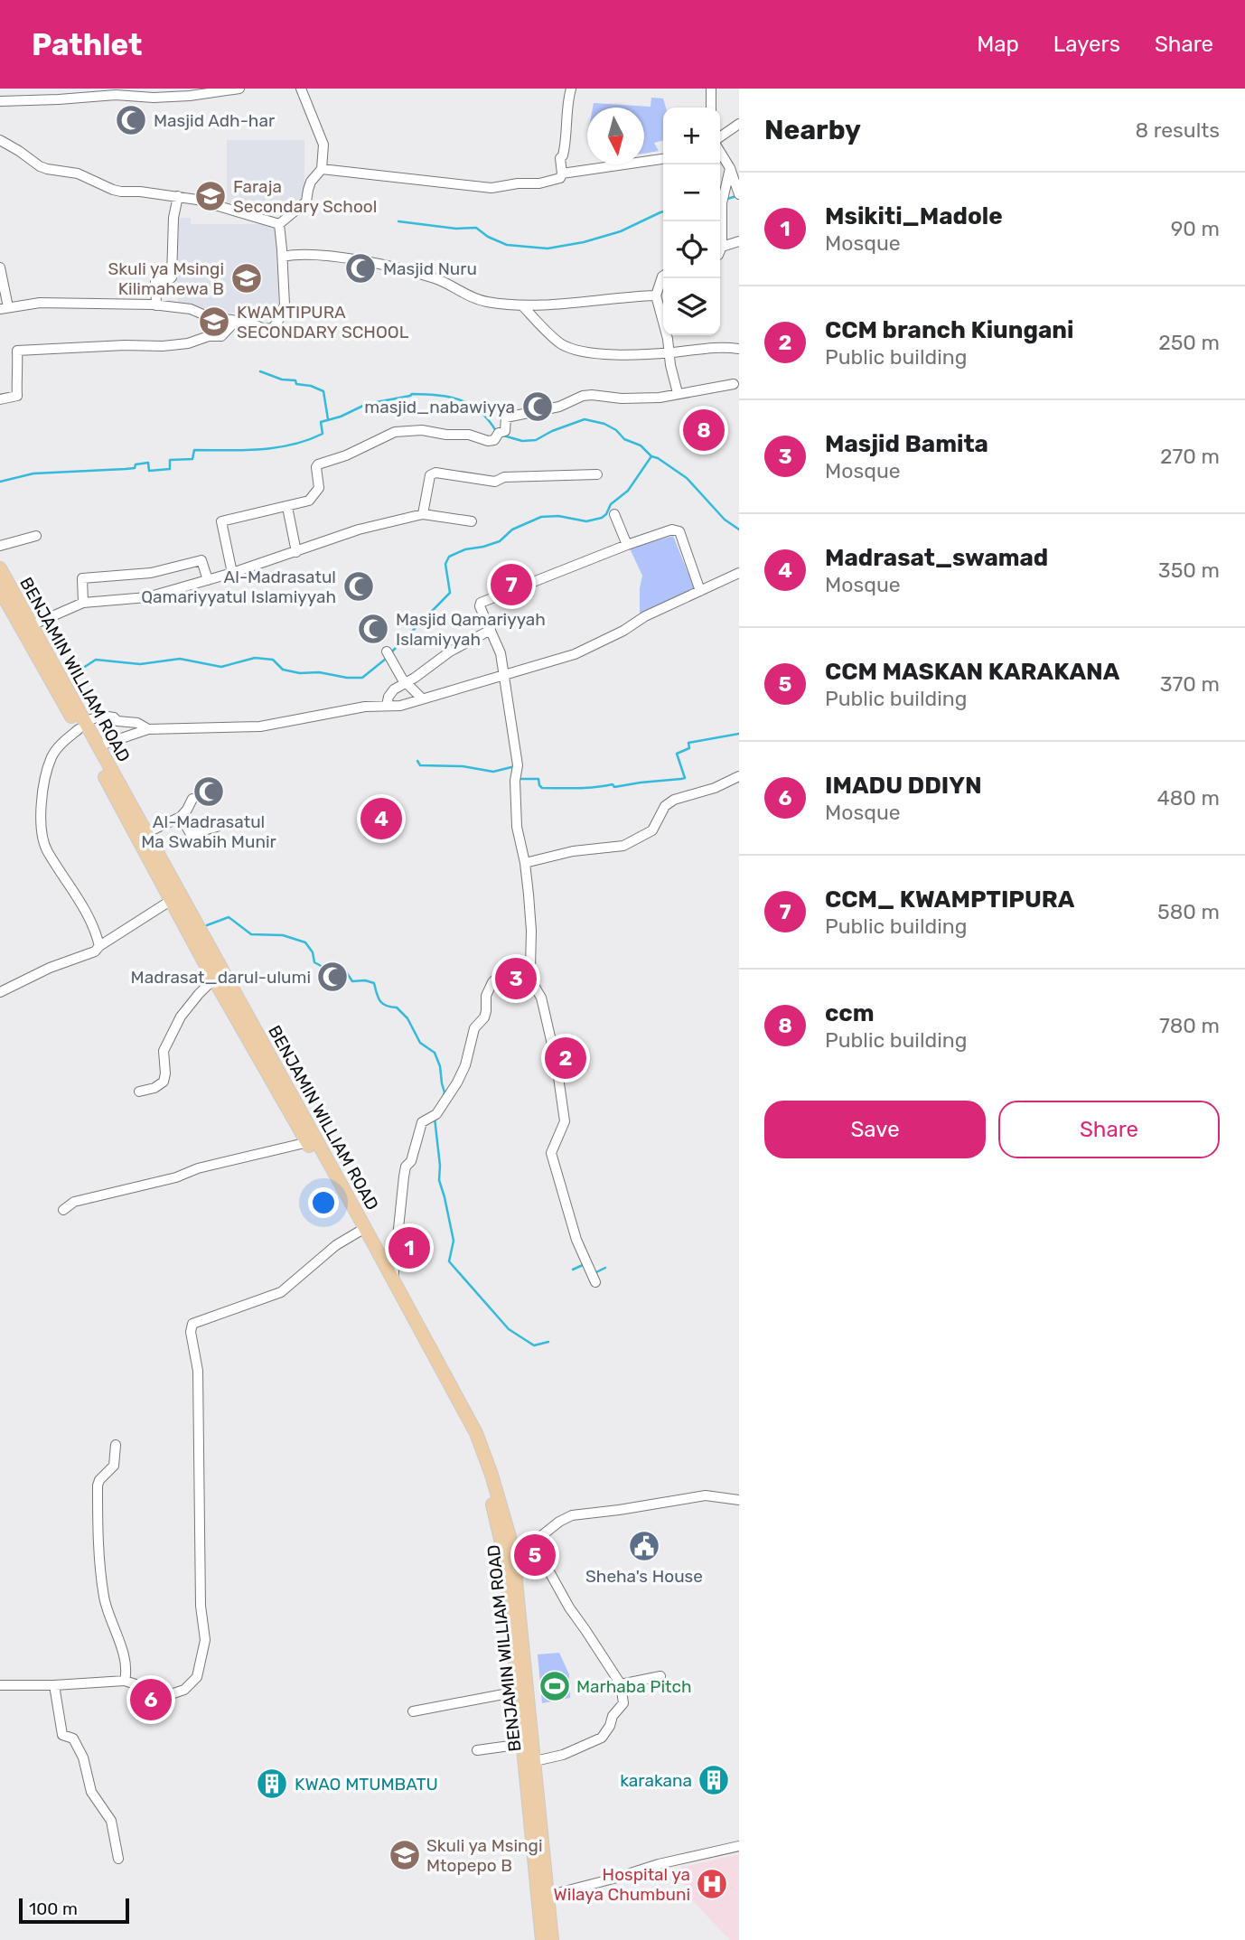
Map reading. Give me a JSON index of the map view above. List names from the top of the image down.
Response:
{
  "streets": {
    "main road": ["BENJAMIN WILLIAM ROAD"]
  },
  "places": {
    "mosque": [
      "Masjid Adh-har",
      "Masjid Nuru",
      "masjid_nabawiyya",
      "Al-Madrasatul Qamariyyatul Islamiyyah",
      "Masjid Qamariyyah Islamiyyah",
      "Al-Madrasatul Ma Swabih Munir",
      "Madrasat_darul-ulumi"
    ],
    "school or university": [
      "Faraja Secondary School",
      "Skuli ya Msingi Kilimahewa B",
      "KWAMTIPURA SECONDARY SCHOOL",
      "Skuli ya Msingi Mtopepo B"
    ],
    "public building": ["Sheha's House"],
    "sports": ["Marhaba Pitch"],
    "building": ["karakana", "KWAO MTUMBATU"],
    "hospital": ["Hospital ya Wilaya Chumbuni"]
  },
  "scale_bar": "100 m",
  "north": "bottom",
  "page": {
    "header": "Pathlet",
    "nav": ["Map", "Layers", "Share"],
    "heading": ["Nearby", "8 results"],
    "map_buttons": ["+", "−"],
    "list": [
      {
        "mark": "1",
        "name": "Msikiti_Madole",
        "note": "Mosque",
        "value": "90 m"
      },
      {
        "mark": "2",
        "name": "CCM branch Kiungani",
        "note": "Public building",
        "value": "250 m"
      },
      {
        "mark": "3",
        "name": "Masjid Bamita",
        "note": "Mosque",
        "value": "270 m"
      },
      {
        "mark": "4",
        "name": "Madrasat_swamad",
        "note": "Mosque",
        "value": "350 m"
      },
      {
        "mark": "5",
        "name": "CCM MASKAN KARAKANA",
        "note": "Public building",
        "value": "370 m"
      },
      {
        "mark": "6",
        "name": "IMADU DDIYN",
        "note": "Mosque",
        "value": "480 m"
      },
      {
        "mark": "7",
        "name": "CCM_ KWAMPTIPURA",
        "note": "Public building",
        "value": "580 m"
      },
      {
        "mark": "8",
        "name": "ccm",
        "note": "Public building",
        "value": "780 m"
      }
    ],
    "pins": [
      "8",
      "7",
      "4",
      "3",
      "2",
      "1",
      "5",
      "6"
    ],
    "buttons": ["Save", "Share"],
    "scale": "100 m"
  }
}
